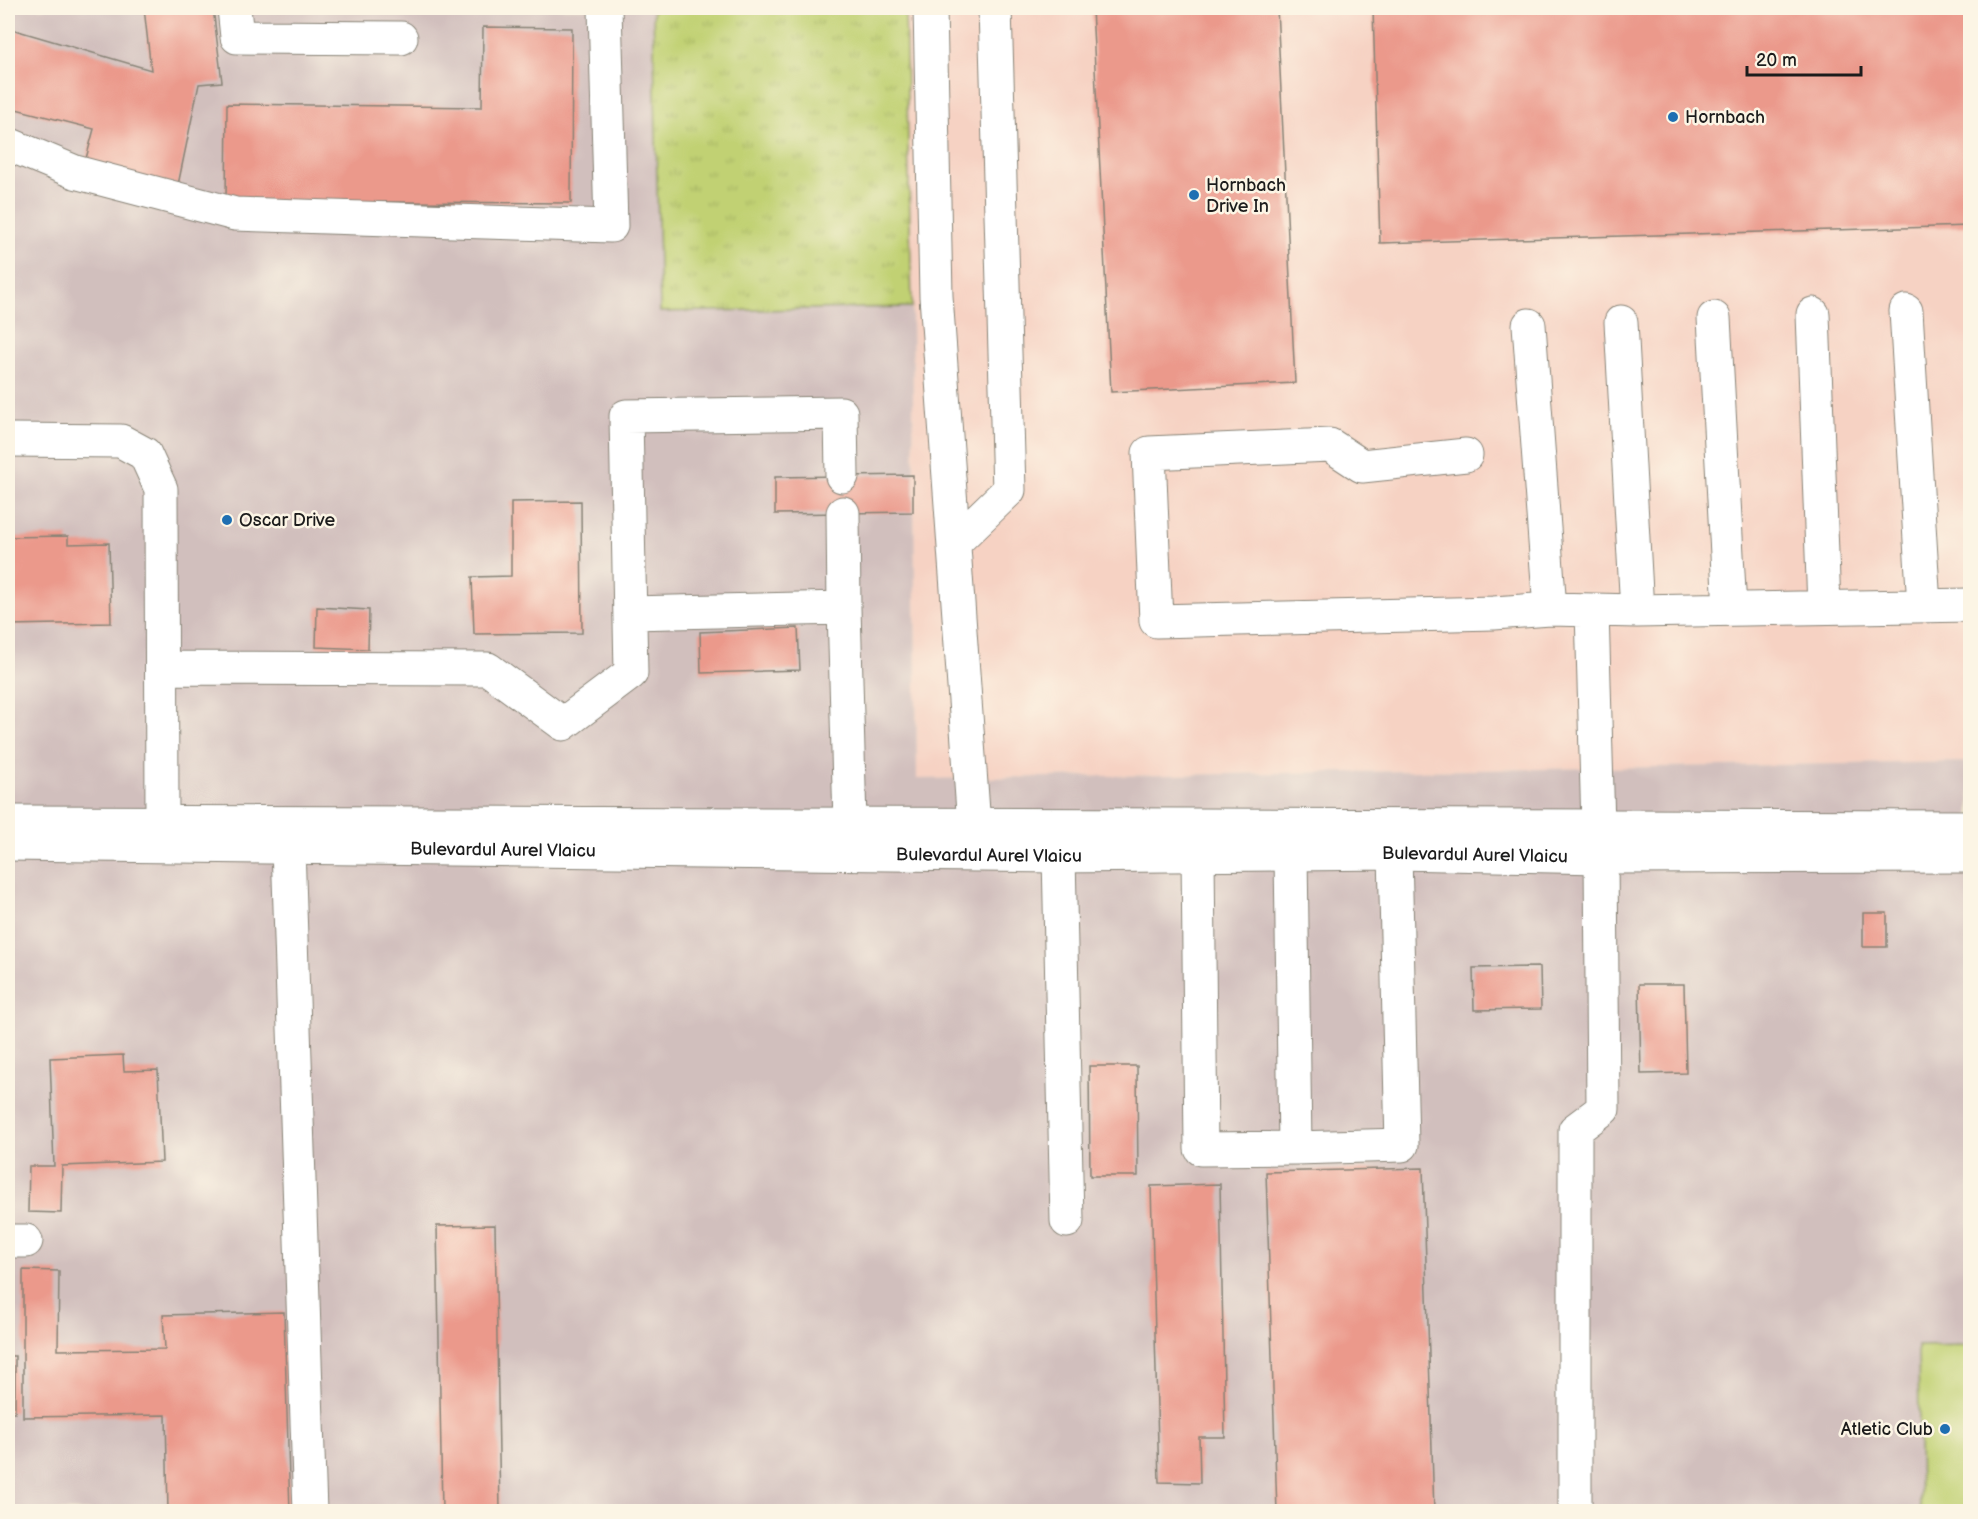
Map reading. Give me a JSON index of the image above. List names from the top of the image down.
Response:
{
  "streets": {
    "main road": ["Bulevardul Aurel Vlaicu"]
  },
  "places": [
    "Hornbach",
    "Hornbach Drive In",
    "Oscar Drive",
    "Atletic Club"
  ],
  "scale_bar": "20 m"
}
